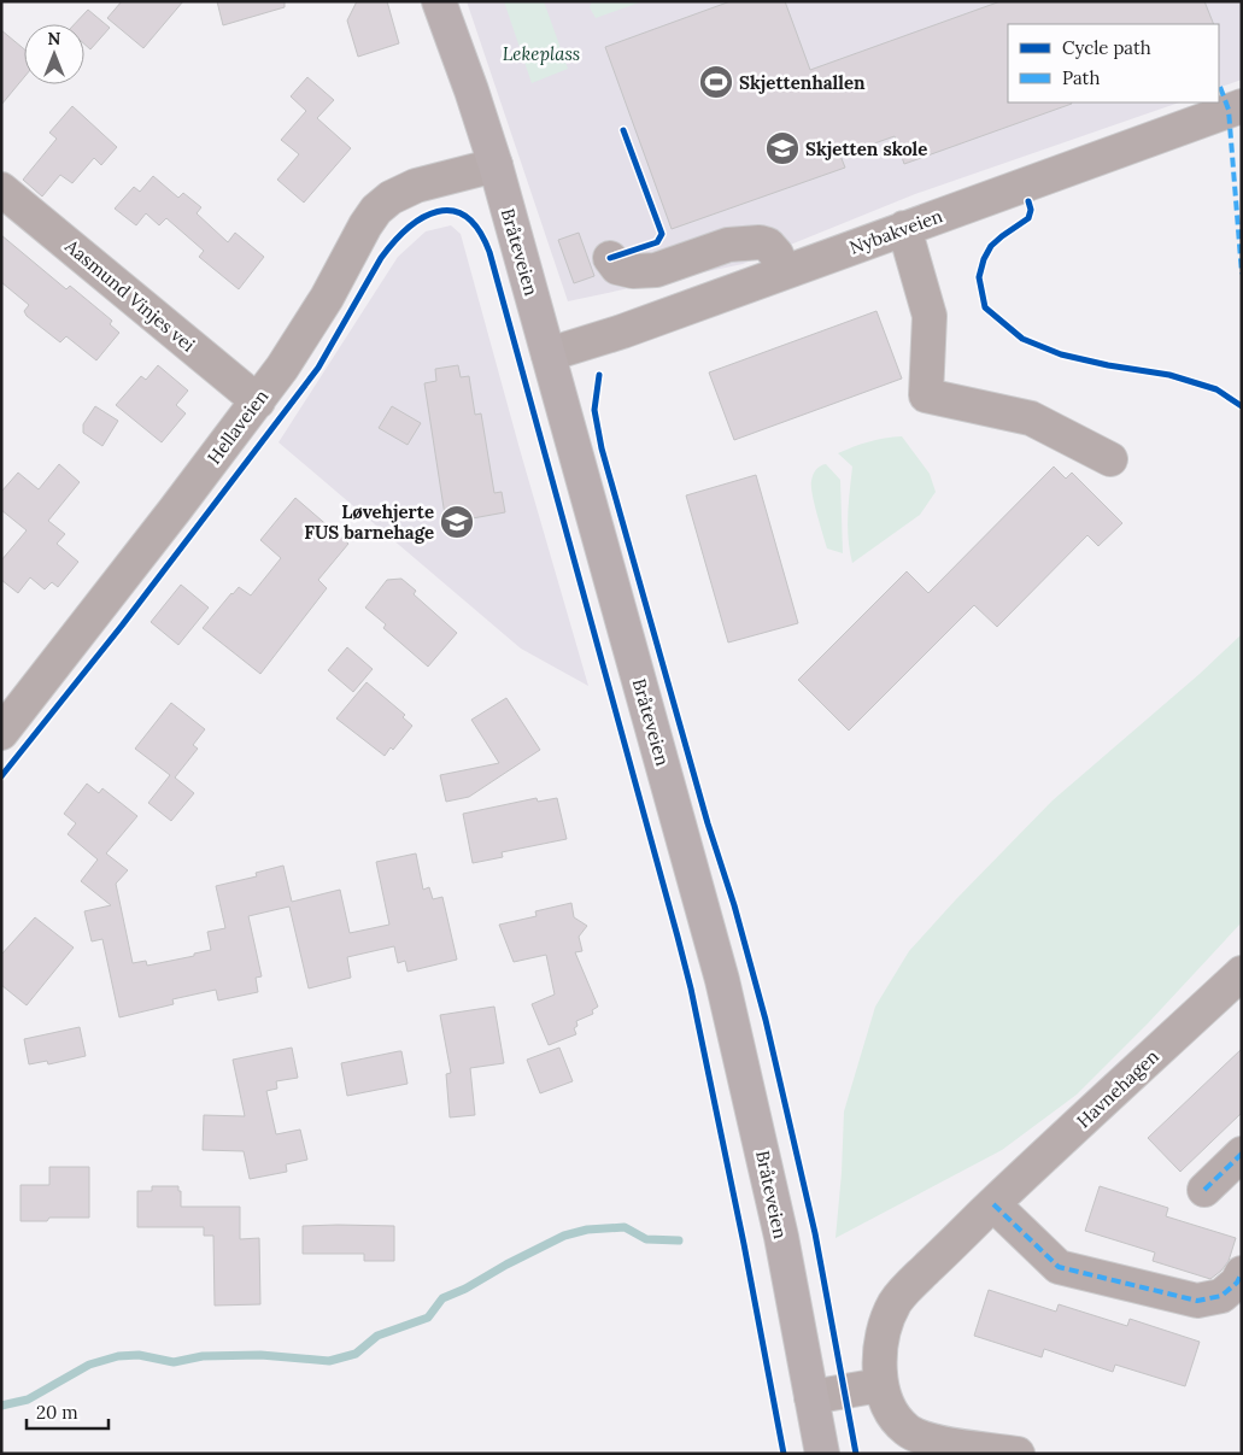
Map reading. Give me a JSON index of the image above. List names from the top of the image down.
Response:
{
  "streets": {
    "main road": ["Bråteveien"],
    "street": [
      "Nybakveien",
      "Aasmund Vinjes vei",
      "Hellaveien",
      "Havnehagen"
    ]
  },
  "crossings": [
    ["Nybakveien", "Bråteveien"],
    ["Bråteveien", "Hellaveien"],
    ["Aasmund Vinjes vei", "Hellaveien"]
  ],
  "parks": ["Lekeplass"],
  "places": {
    "sports": ["Skjettenhallen"],
    "school or university": ["Skjetten skole", "Løvehjerte FUS barnehage"]
  },
  "legend": ["Cycle path", "Path"],
  "scale_bar": "20 m",
  "north": "top"
}
